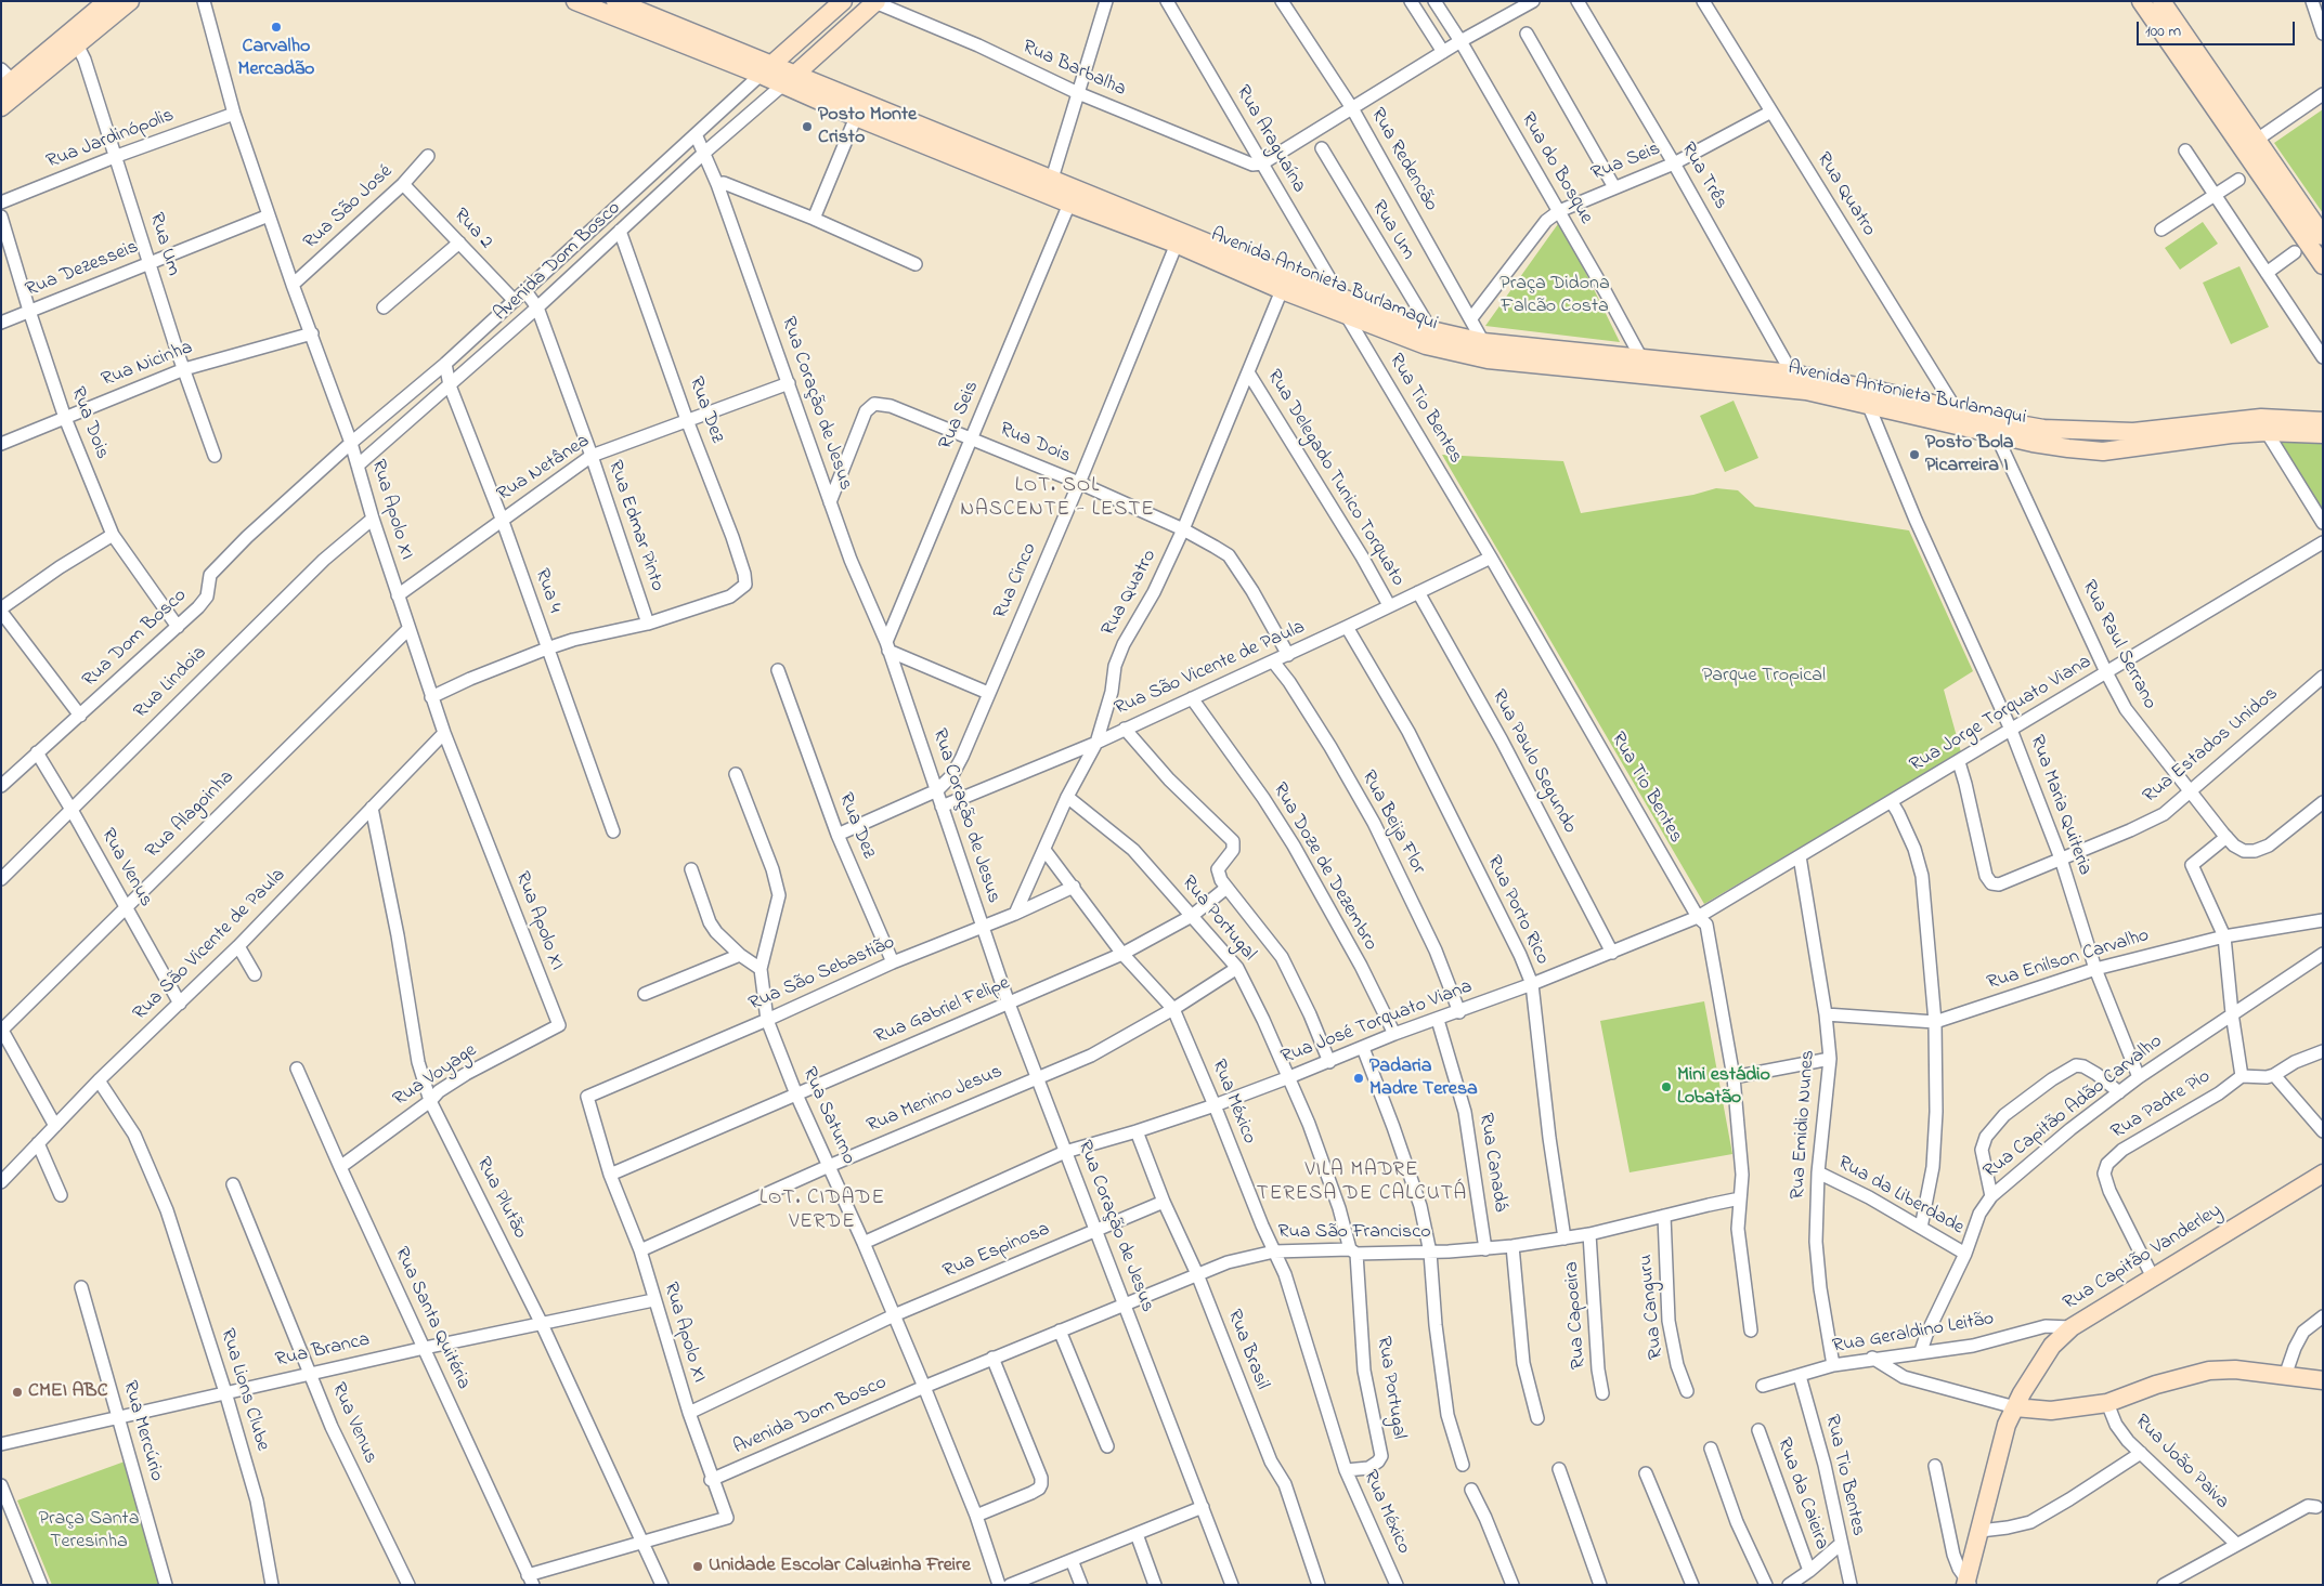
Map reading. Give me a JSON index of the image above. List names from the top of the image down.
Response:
{
  "streets": {
    "main road": ["Avenida Antonieta Burlamaqui", "Rua Capitão Vanderley"],
    "street": [
      "Rua Barbalha",
      "Rua Jardinópolis",
      "Rua Araguaína",
      "Rua Redencão",
      "Rua Seis",
      "Rua do Bosque",
      "Rua Três",
      "Rua Quatro",
      "Rua São José",
      "Rua 2",
      "Rua Um",
      "Avenida Dom Bosco",
      "Rua Dezesseis",
      "Rua Nicinha",
      "Rua Coração de Jesus",
      "Rua Tio Bentes",
      "Rua Dez",
      "Rua Dois",
      "Rua Netânea",
      "Rua Delegado Tunico Torquato",
      "Rua Apolo XI",
      "Rua Edmar Pinto",
      "Rua Cinco",
      "Rua 4",
      "Rua Dom Bosco",
      "Rua Raul Serrano",
      "Rua São Vicente de Paula",
      "Rua Lindoia",
      "Rua Jorge Torquato Viana",
      "Rua Estados Unidos",
      "Rua Paulo Segundo",
      "Rua Maria Quiteria",
      "Rua Alagoinha",
      "Rua Beija Flor",
      "Rua Doze de Dezembro",
      "Rua Venus",
      "Rua Porto Rico",
      "Rua Portugal",
      "Rua Enilson Carvalho",
      "Rua São Sebastião",
      "Rua Gabriel Felipe",
      "Rua José Torquato Viana",
      "Rua Voyage",
      "Rua Menino Jesus",
      "Rua México",
      "Rua Padre Pio",
      "Rua Capitão Adão Carvalho",
      "Rua Saturno",
      "Rua Emidio Nunes",
      "Rua Canadá",
      "Rua da Liberdade",
      "Rua Plutão",
      "Rua São Francisco",
      "Rua Espinosa",
      "Rua Canguru",
      "Rua Capoeira",
      "Rua Santa Quitéria",
      "Rua Geraldino Leitão",
      "Rua Brasil",
      "Rua Branca",
      "Rua Lions Clube",
      "Rua Mercúrio",
      "Rua João Paiva",
      "Rua da Caieira"
    ]
  },
  "crossings": [
    ["Rua Barbalha", "Rua Araguaína"],
    ["Rua Jardinópolis", "Rua Um"],
    ["Rua Jardinópolis", "Rua Apolo XI"],
    ["Rua Araguaína", "Avenida Antonieta Burlamaqui"],
    ["Rua Redencão", "Rua Seis"],
    ["Rua Redencão", "Avenida Antonieta Burlamaqui"],
    ["Rua Seis", "Rua do Bosque"],
    ["Rua Seis", "Rua Três"],
    ["Rua Seis", "Rua Quatro"],
    ["Rua Seis", "Avenida Antonieta Burlamaqui"],
    ["Rua Seis", "Rua Coração de Jesus"],
    ["Rua Seis", "Rua Dois"],
    ["Rua do Bosque", "Avenida Antonieta Burlamaqui"],
    ["Rua Três", "Avenida Antonieta Burlamaqui"],
    ["Rua Quatro", "Avenida Antonieta Burlamaqui"],
    ["Rua Quatro", "Rua Dois"],
    ["Rua Quatro", "Rua Delegado Tunico Torquato"],
    ["Rua Quatro", "Rua São Vicente de Paula"],
    ["Rua Quatro", "Rua Portugal"],
    ["Rua Quatro", "Rua São Sebastião"],
    ["Rua Quatro", "Rua México"],
    ["Rua São José", "Rua 2"],
    ["Rua São José", "Rua Apolo XI"],
    ["Rua 2", "Avenida Dom Bosco"],
    ["Rua Um", "Rua Dezesseis"],
    ["Rua Um", "Avenida Antonieta Burlamaqui"],
    ["Rua Um", "Rua Nicinha"],
    ["Avenida Dom Bosco", "Avenida Antonieta Burlamaqui"],
    ["Avenida Dom Bosco", "Rua Coração de Jesus"],
    ["Avenida Dom Bosco", "Rua Dez"],
    ["Avenida Dom Bosco", "Rua Apolo XI"],
    ["Avenida Dom Bosco", "Rua Edmar Pinto"],
    ["Avenida Dom Bosco", "Rua 4"],
    ["Avenida Dom Bosco", "Rua Dom Bosco"],
    ["Avenida Dom Bosco", "Rua Saturno"],
    ["Avenida Dom Bosco", "Rua São Francisco"],
    ["Rua Dezesseis", "Rua Dois"],
    ["Rua Dezesseis", "Rua Apolo XI"],
    ["Avenida Antonieta Burlamaqui", "Rua Tio Bentes"],
    ["Avenida Antonieta Burlamaqui", "Rua Cinco"],
    ["Avenida Antonieta Burlamaqui", "Rua Raul Serrano"],
    ["Avenida Antonieta Burlamaqui", "Rua Maria Quiteria"],
    ["Rua Nicinha", "Rua Dois"],
    ["Rua Nicinha", "Rua Apolo XI"],
    ["Rua Coração de Jesus", "Rua Dois"],
    ["Rua Coração de Jesus", "Rua Netânea"],
    ["Rua Coração de Jesus", "Rua Cinco"],
    ["Rua Coração de Jesus", "Rua São Vicente de Paula"],
    ["Rua Coração de Jesus", "Rua São Sebastião"],
    ["Rua Coração de Jesus", "Rua Gabriel Felipe"],
    ["Rua Coração de Jesus", "Rua José Torquato Viana"],
    ["Rua Coração de Jesus", "Rua Menino Jesus"],
    ["Rua Coração de Jesus", "Rua São Francisco"],
    ["Rua Coração de Jesus", "Rua Espinosa"],
    ["Rua Tio Bentes", "Rua São Vicente de Paula"],
    ["Rua Tio Bentes", "Rua Jorge Torquato Viana"],
    ["Rua Tio Bentes", "Rua José Torquato Viana"],
    ["Rua Tio Bentes", "Rua São Francisco"],
    ["Rua Tio Bentes", "Rua Geraldino Leitão"],
    ["Rua Dez", "Rua Netânea"],
    ["Rua Dez", "Rua Edmar Pinto"],
    ["Rua Dez", "Rua São Sebastião"],
    ["Rua Dois", "Rua Cinco"],
    ["Rua Dois", "Rua Dom Bosco"],
    ["Rua Dois", "Rua São Vicente de Paula"],
    ["Rua Netânea", "Rua Apolo XI"],
    ["Rua Netânea", "Rua Edmar Pinto"],
    ["Rua Netânea", "Rua 4"],
    ["Rua Delegado Tunico Torquato", "Rua São Vicente de Paula"],
    ["Rua Apolo XI", "Rua Dom Bosco"],
    ["Rua Apolo XI", "Rua São Vicente de Paula"],
    ["Rua Apolo XI", "Rua Lindoia"],
    ["Rua Apolo XI", "Rua Alagoinha"],
    ["Rua Apolo XI", "Rua São Sebastião"],
    ["Rua Apolo XI", "Rua Gabriel Felipe"],
    ["Rua Apolo XI", "Rua Voyage"],
    ["Rua Apolo XI", "Rua Menino Jesus"],
    ["Rua Apolo XI", "Rua Plutão"],
    ["Rua Apolo XI", "Rua Branca"],
    ["Rua Dom Bosco", "Rua Venus"],
    ["Rua Raul Serrano", "Rua Jorge Torquato Viana"],
    ["Rua Raul Serrano", "Rua Estados Unidos"],
    ["Rua São Vicente de Paula", "Rua Paulo Segundo"],
    ["Rua São Vicente de Paula", "Rua Beija Flor"],
    ["Rua São Vicente de Paula", "Rua Doze de Dezembro"],
    ["Rua São Vicente de Paula", "Rua Venus"],
    ["Rua São Vicente de Paula", "Rua Porto Rico"],
    ["Rua São Vicente de Paula", "Rua Plutão"],
    ["Rua São Vicente de Paula", "Rua Lions Clube"],
    ["Rua Lindoia", "Rua Venus"],
    ["Rua Jorge Torquato Viana", "Rua Estados Unidos"],
    ["Rua Jorge Torquato Viana", "Rua Maria Quiteria"],
    ["Rua Jorge Torquato Viana", "Rua José Torquato Viana"],
    ["Rua Jorge Torquato Viana", "Rua Emidio Nunes"],
    ["Rua Estados Unidos", "Rua Maria Quiteria"],
    ["Rua Paulo Segundo", "Rua José Torquato Viana"],
    ["Rua Maria Quiteria", "Rua Enilson Carvalho"],
    ["Rua Maria Quiteria", "Rua Capitão Adão Carvalho"],
    ["Rua Alagoinha", "Rua Venus"],
    ["Rua Beija Flor", "Rua José Torquato Viana"],
    ["Rua Doze de Dezembro", "Rua José Torquato Viana"],
    ["Rua Venus", "Rua Branca"],
    ["Rua Porto Rico", "Rua José Torquato Viana"],
    ["Rua Porto Rico", "Rua São Francisco"],
    ["Rua Portugal", "Rua Gabriel Felipe"],
    ["Rua Portugal", "Rua José Torquato Viana"],
    ["Rua Portugal", "Rua Menino Jesus"],
    ["Rua Portugal", "Rua México"],
    ["Rua Portugal", "Rua São Francisco"],
    ["Rua Enilson Carvalho", "Rua Emidio Nunes"],
    ["Rua São Sebastião", "Rua México"],
    ["Rua São Sebastião", "Rua Saturno"],
    ["Rua Gabriel Felipe", "Rua México"],
    ["Rua Gabriel Felipe", "Rua Saturno"],
    ["Rua José Torquato Viana", "Rua México"],
    ["Rua José Torquato Viana", "Rua Canadá"],
    ["Rua José Torquato Viana", "Rua Brasil"],
    ["Rua Voyage", "Rua Plutão"],
    ["Rua Voyage", "Rua Santa Quitéria"],
    ["Rua Menino Jesus", "Rua México"],
    ["Rua Menino Jesus", "Rua Saturno"],
    ["Rua México", "Rua São Francisco"],
    ["Rua Padre Pio", "Rua Capitão Vanderley"],
    ["Rua Capitão Adão Carvalho", "Rua da Liberdade"],
    ["Rua Capitão Adão Carvalho", "Rua Geraldino Leitão"],
    ["Rua Saturno", "Rua São Francisco"],
    ["Rua Saturno", "Rua Espinosa"],
    ["Rua Emidio Nunes", "Rua da Liberdade"],
    ["Rua Emidio Nunes", "Rua Geraldino Leitão"],
    ["Rua Canadá", "Rua São Francisco"],
    ["Rua Plutão", "Rua Branca"],
    ["Rua São Francisco", "Rua Canguru"],
    ["Rua São Francisco", "Rua Capoeira"],
    ["Rua São Francisco", "Rua Brasil"],
    ["Rua Espinosa", "Rua Brasil"],
    ["Rua Capitão Vanderley", "Rua Geraldino Leitão"],
    ["Rua Santa Quitéria", "Rua Branca"],
    ["Rua Branca", "Rua Lions Clube"],
    ["Rua Branca", "Rua Mercúrio"]
  ],
  "districts": ["LOT. SOL NASCENTE - LESTE", "VILA MADRE TERESA DE CALCUTÁ", "LOT. CIDADE VERDE"],
  "parks": ["Praça Didona Falcão Costa", "Parque Tropical", "Praça Santa Teresinha"],
  "places": [
    "Carvalho Mercadão",
    "Posto Monte Cristo",
    "Posto Bola Picarreira I",
    "Padaria Madre Teresa",
    "Mini estádio Lobatão",
    "CMEI ABC",
    "Unidade Escolar Caluzinha Freire"
  ],
  "scale_bar": "100 m"
}
